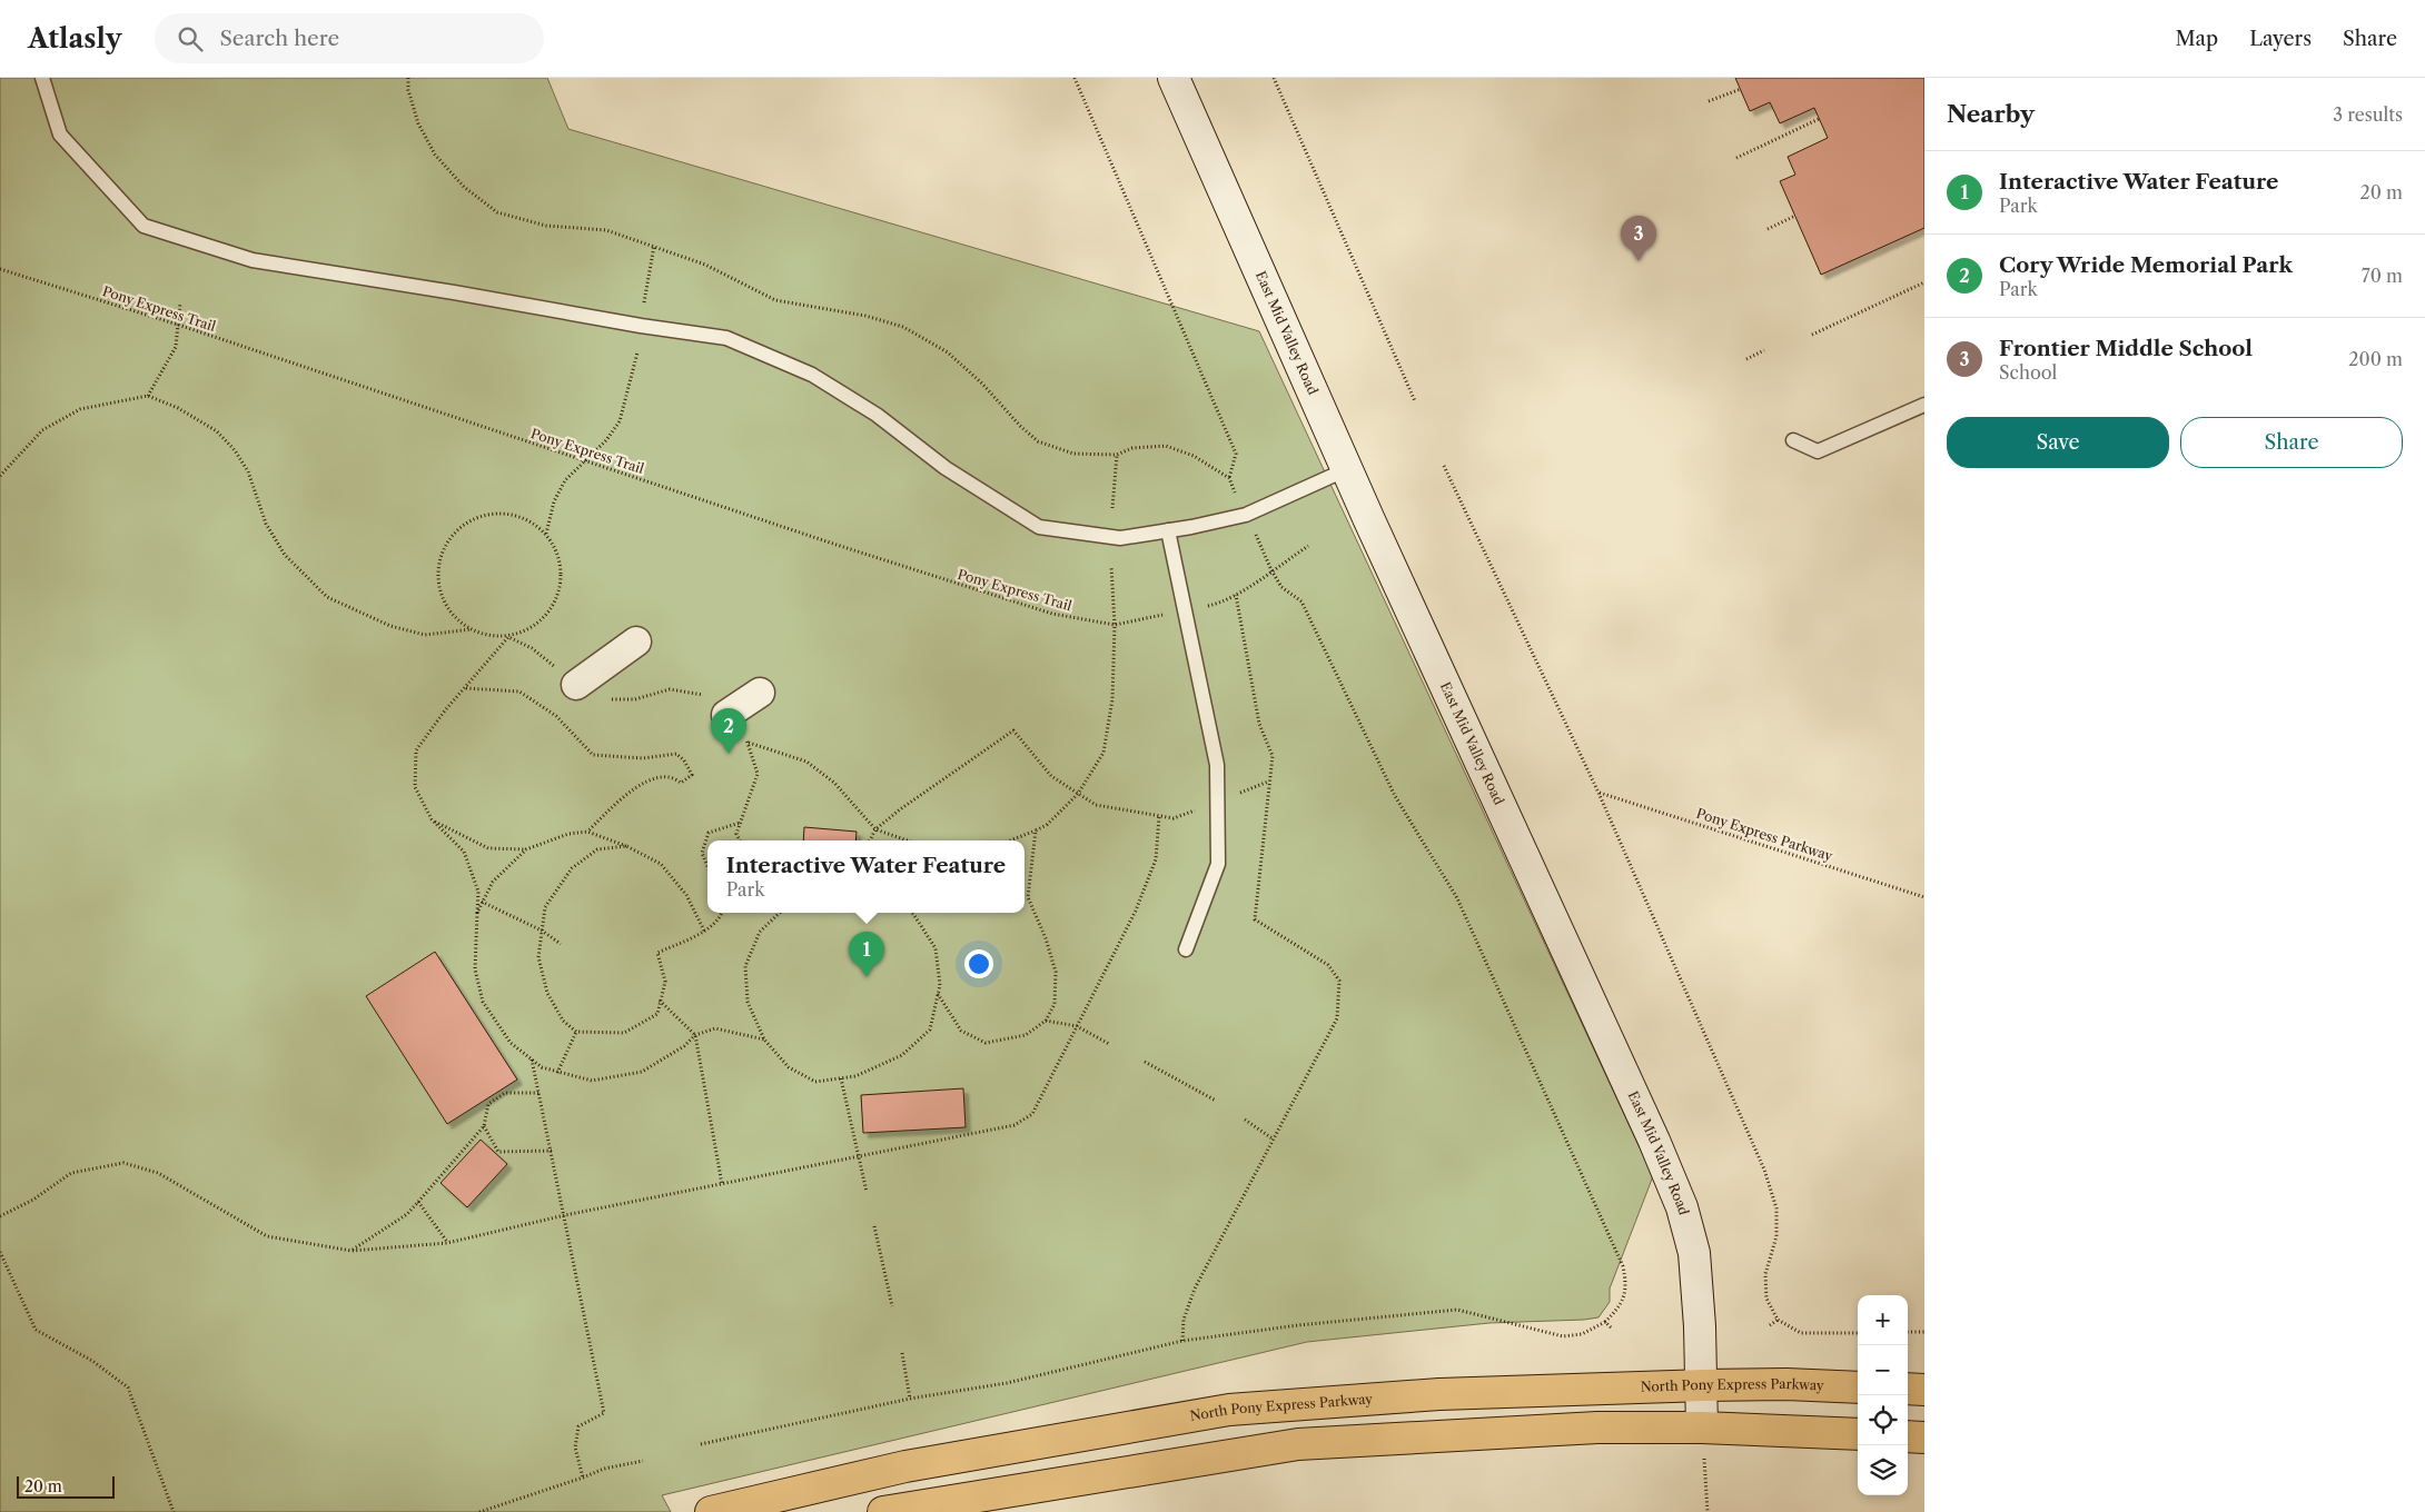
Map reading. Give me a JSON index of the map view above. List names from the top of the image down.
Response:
{
  "streets": {
    "main road": ["North Pony Express Parkway"],
    "street": ["East Mid Valley Road"],
    "path": ["Pony Express Trail", "Pony Express Parkway"]
  },
  "crossings": [
    ["East Mid Valley Road", "North Pony Express Parkway"]
  ],
  "scale_bar": "20 m",
  "page": {
    "header": "Atlasly",
    "search": "Search here",
    "nav": ["Map", "Layers", "Share"],
    "heading": ["Nearby", "3 results"],
    "list": [
      {
        "mark": "1",
        "name": "Interactive Water Feature",
        "note": "Park",
        "value": "20 m"
      },
      {
        "mark": "2",
        "name": "Cory Wride Memorial Park",
        "note": "Park",
        "value": "70 m"
      },
      {
        "mark": "3",
        "name": "Frontier Middle School",
        "note": "School",
        "value": "200 m"
      }
    ],
    "pins": ["3", "2", "1"],
    "buttons": ["Save", "Share"],
    "popup": ["Interactive Water Feature", "Park"],
    "map_buttons": ["+", "−"],
    "scale": "20 m"
  }
}
